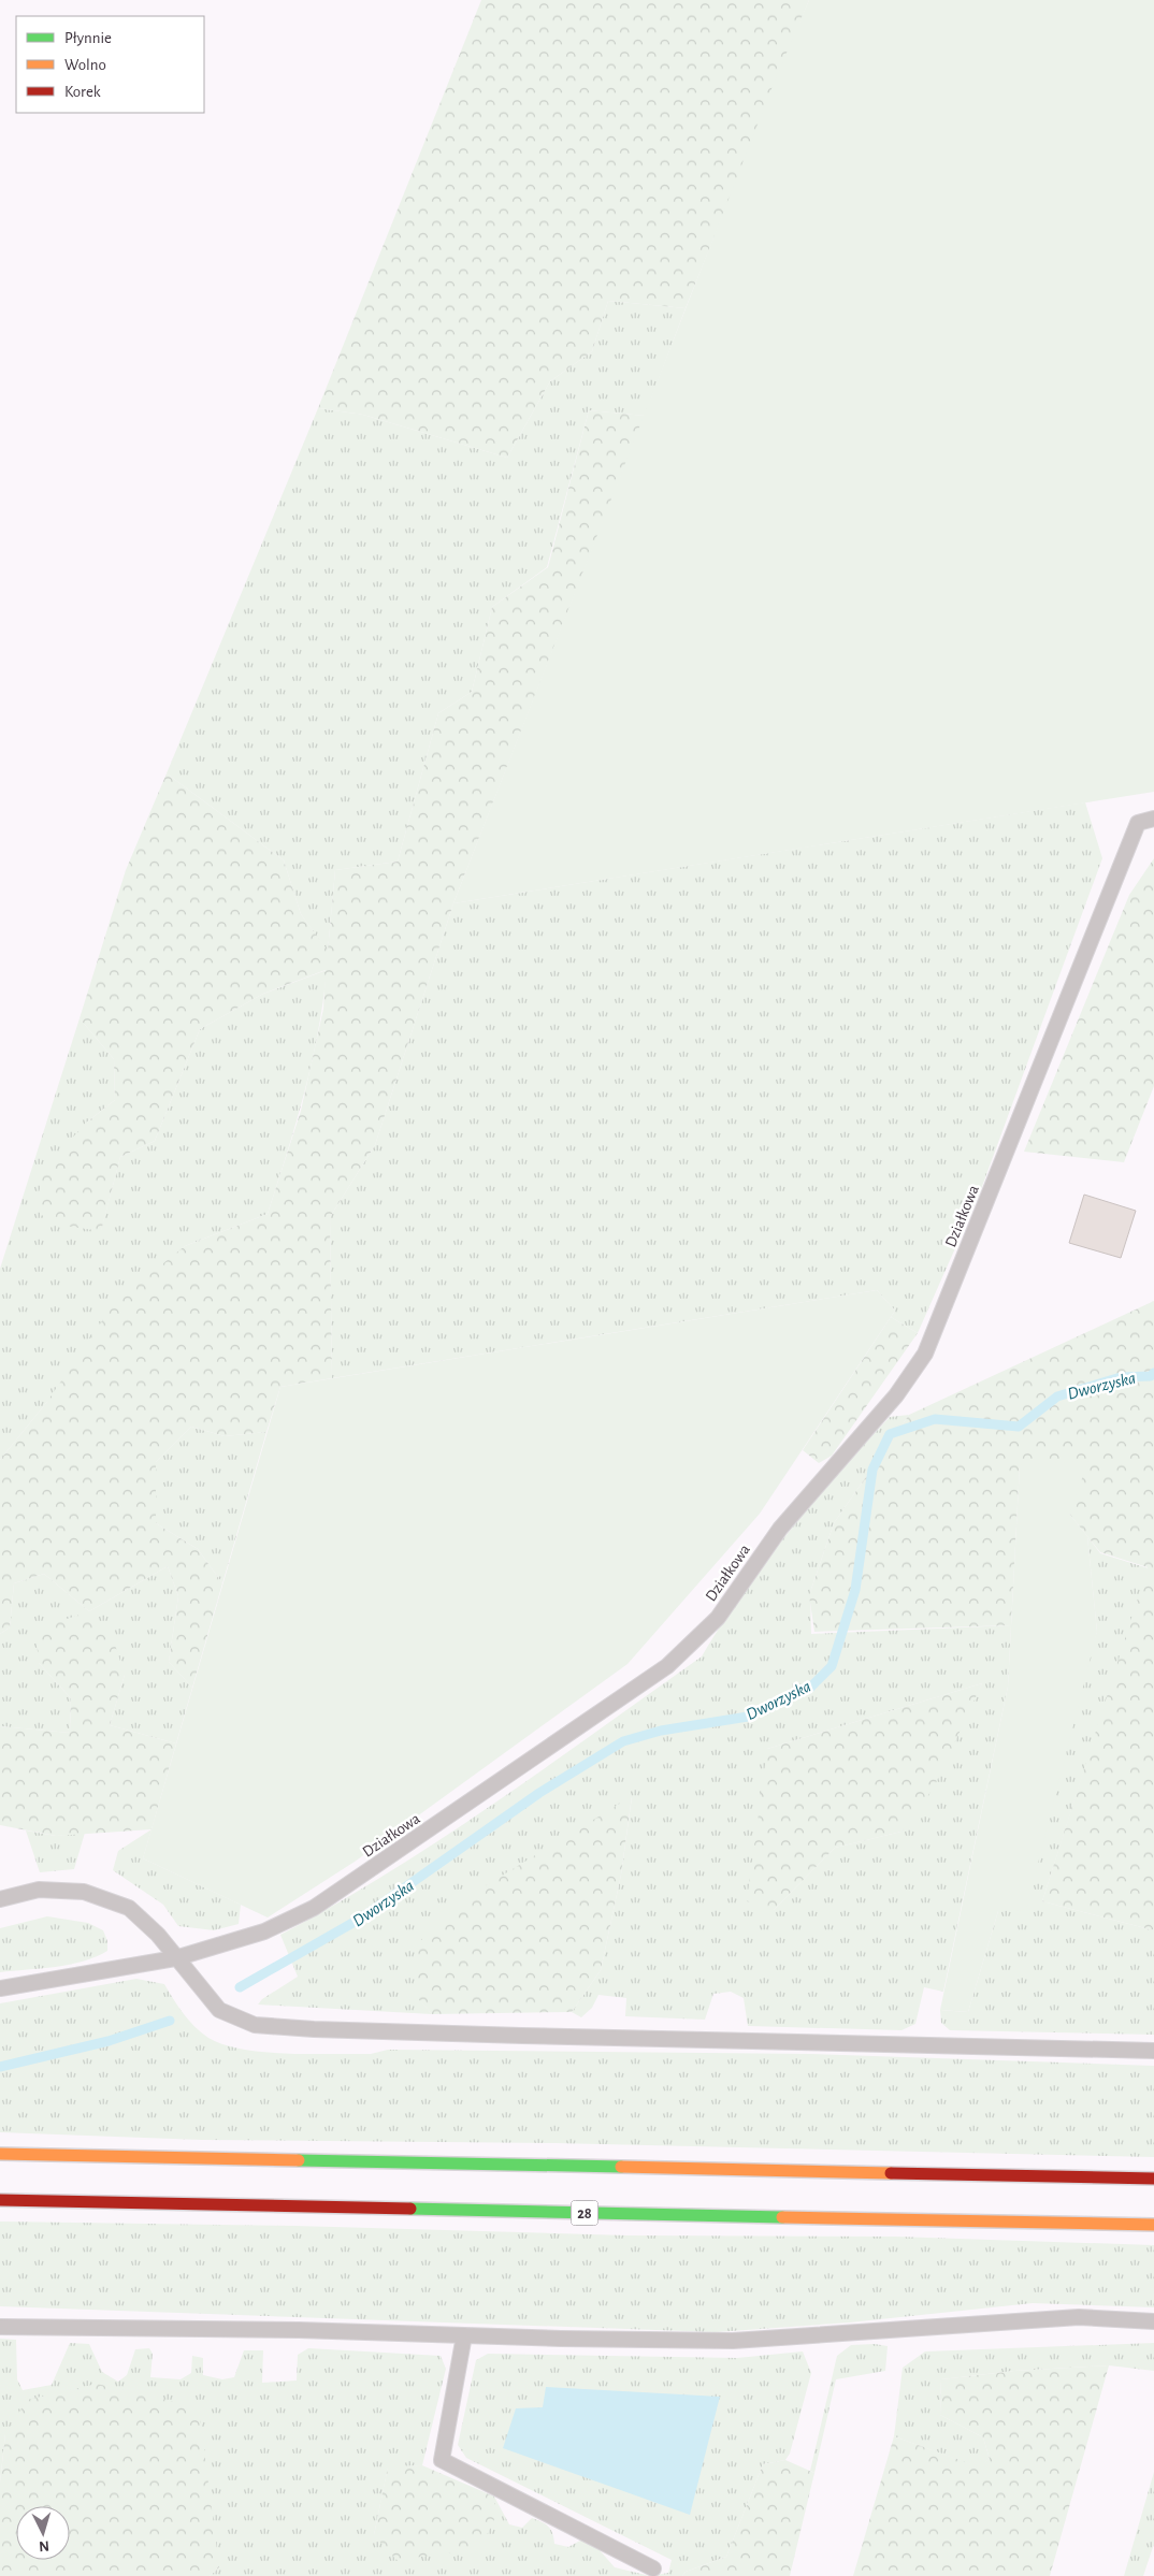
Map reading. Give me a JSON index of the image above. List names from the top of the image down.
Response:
{
  "streets": {
    "main road": ["28"],
    "lane": ["Działkowa"]
  },
  "water": ["Dworzyska"],
  "legend": ["Płynnie", "Wolno", "Korek"],
  "north": "bottom"
}
